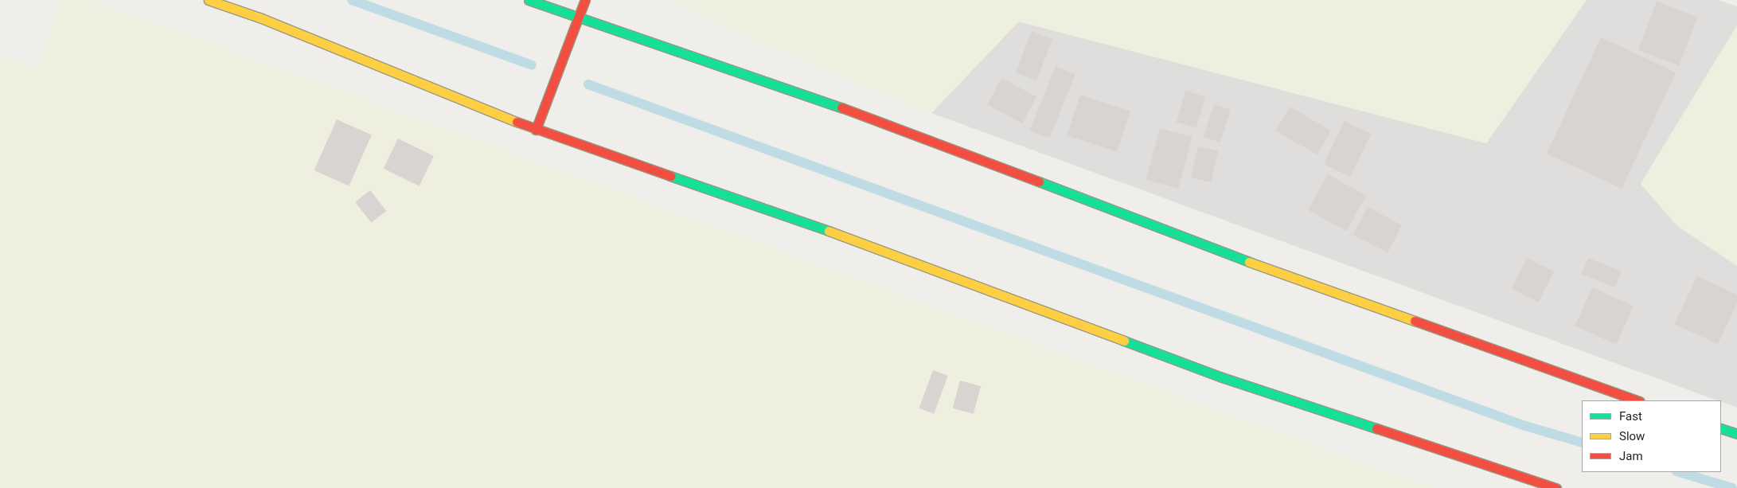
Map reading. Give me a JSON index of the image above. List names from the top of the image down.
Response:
{
  "legend": ["Fast", "Slow", "Jam"]
}
